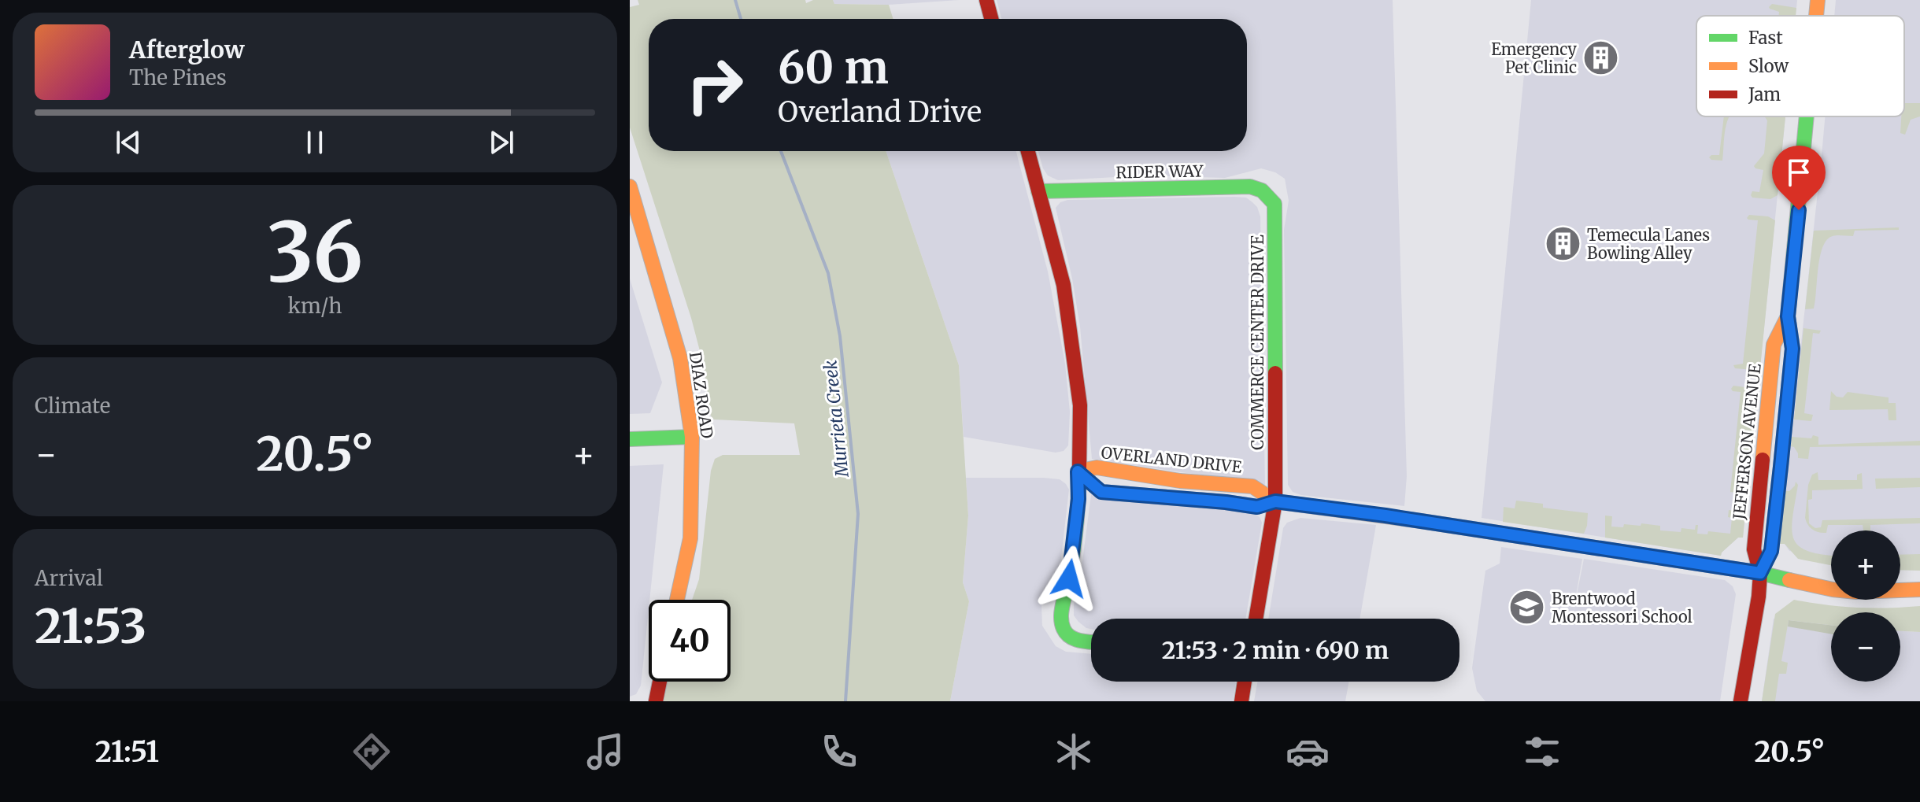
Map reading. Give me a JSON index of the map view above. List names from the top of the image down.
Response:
{
  "streets": {
    "street": [
      "RIDER WAY",
      "COMMERCE CENTER DRIVE",
      "DIAZ ROAD",
      "JEFFERSON AVENUE",
      "OVERLAND DRIVE"
    ]
  },
  "crossings": [
    ["RIDER WAY", "COMMERCE CENTER DRIVE"],
    ["COMMERCE CENTER DRIVE", "OVERLAND DRIVE"],
    ["JEFFERSON AVENUE", "OVERLAND DRIVE"]
  ],
  "water": ["Murrieta Creek"],
  "places": {
    "building": ["Emergency Pet Clinic", "Temecula Lanes Bowling Alley"],
    "school or university": ["Brentwood Montessori School"]
  },
  "legend": ["Fast", "Slow", "Jam"],
  "page": {
    "turn": ["60 m", "Overland Drive"],
    "song": ["Afterglow", "The Pines"],
    "tile": [
      ["36", "km/h"],
      "Climate",
      ["Arrival", "21:53"]
    ],
    "heat": ["−", "20.5°", "+"],
    "map_buttons": ["+", "−"],
    "limit": "40",
    "trip": "21:53 · 2 min · 690 m",
    "tabs": ["21:51", "20.5°"]
  }
}
